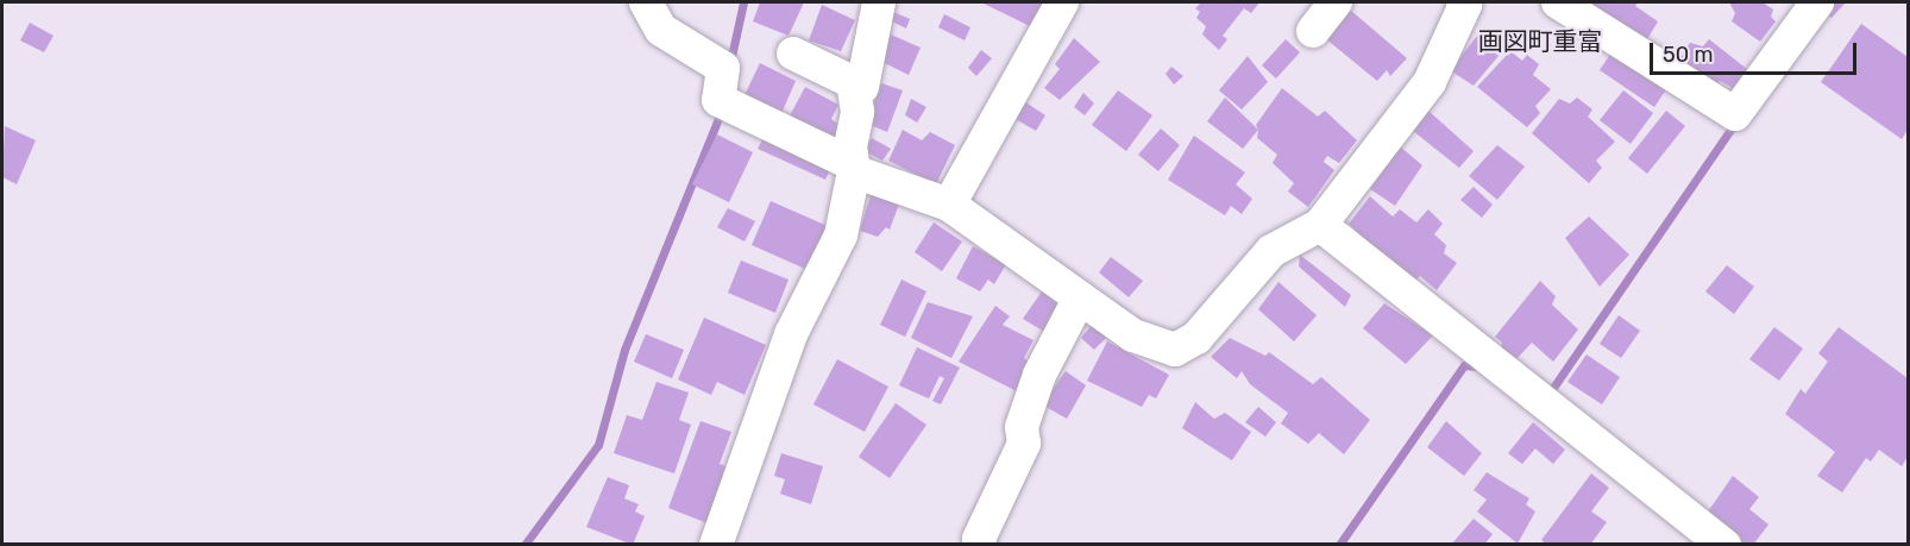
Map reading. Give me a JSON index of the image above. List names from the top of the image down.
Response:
{
  "districts": ["画図町重富"],
  "scale_bar": "50 m"
}
